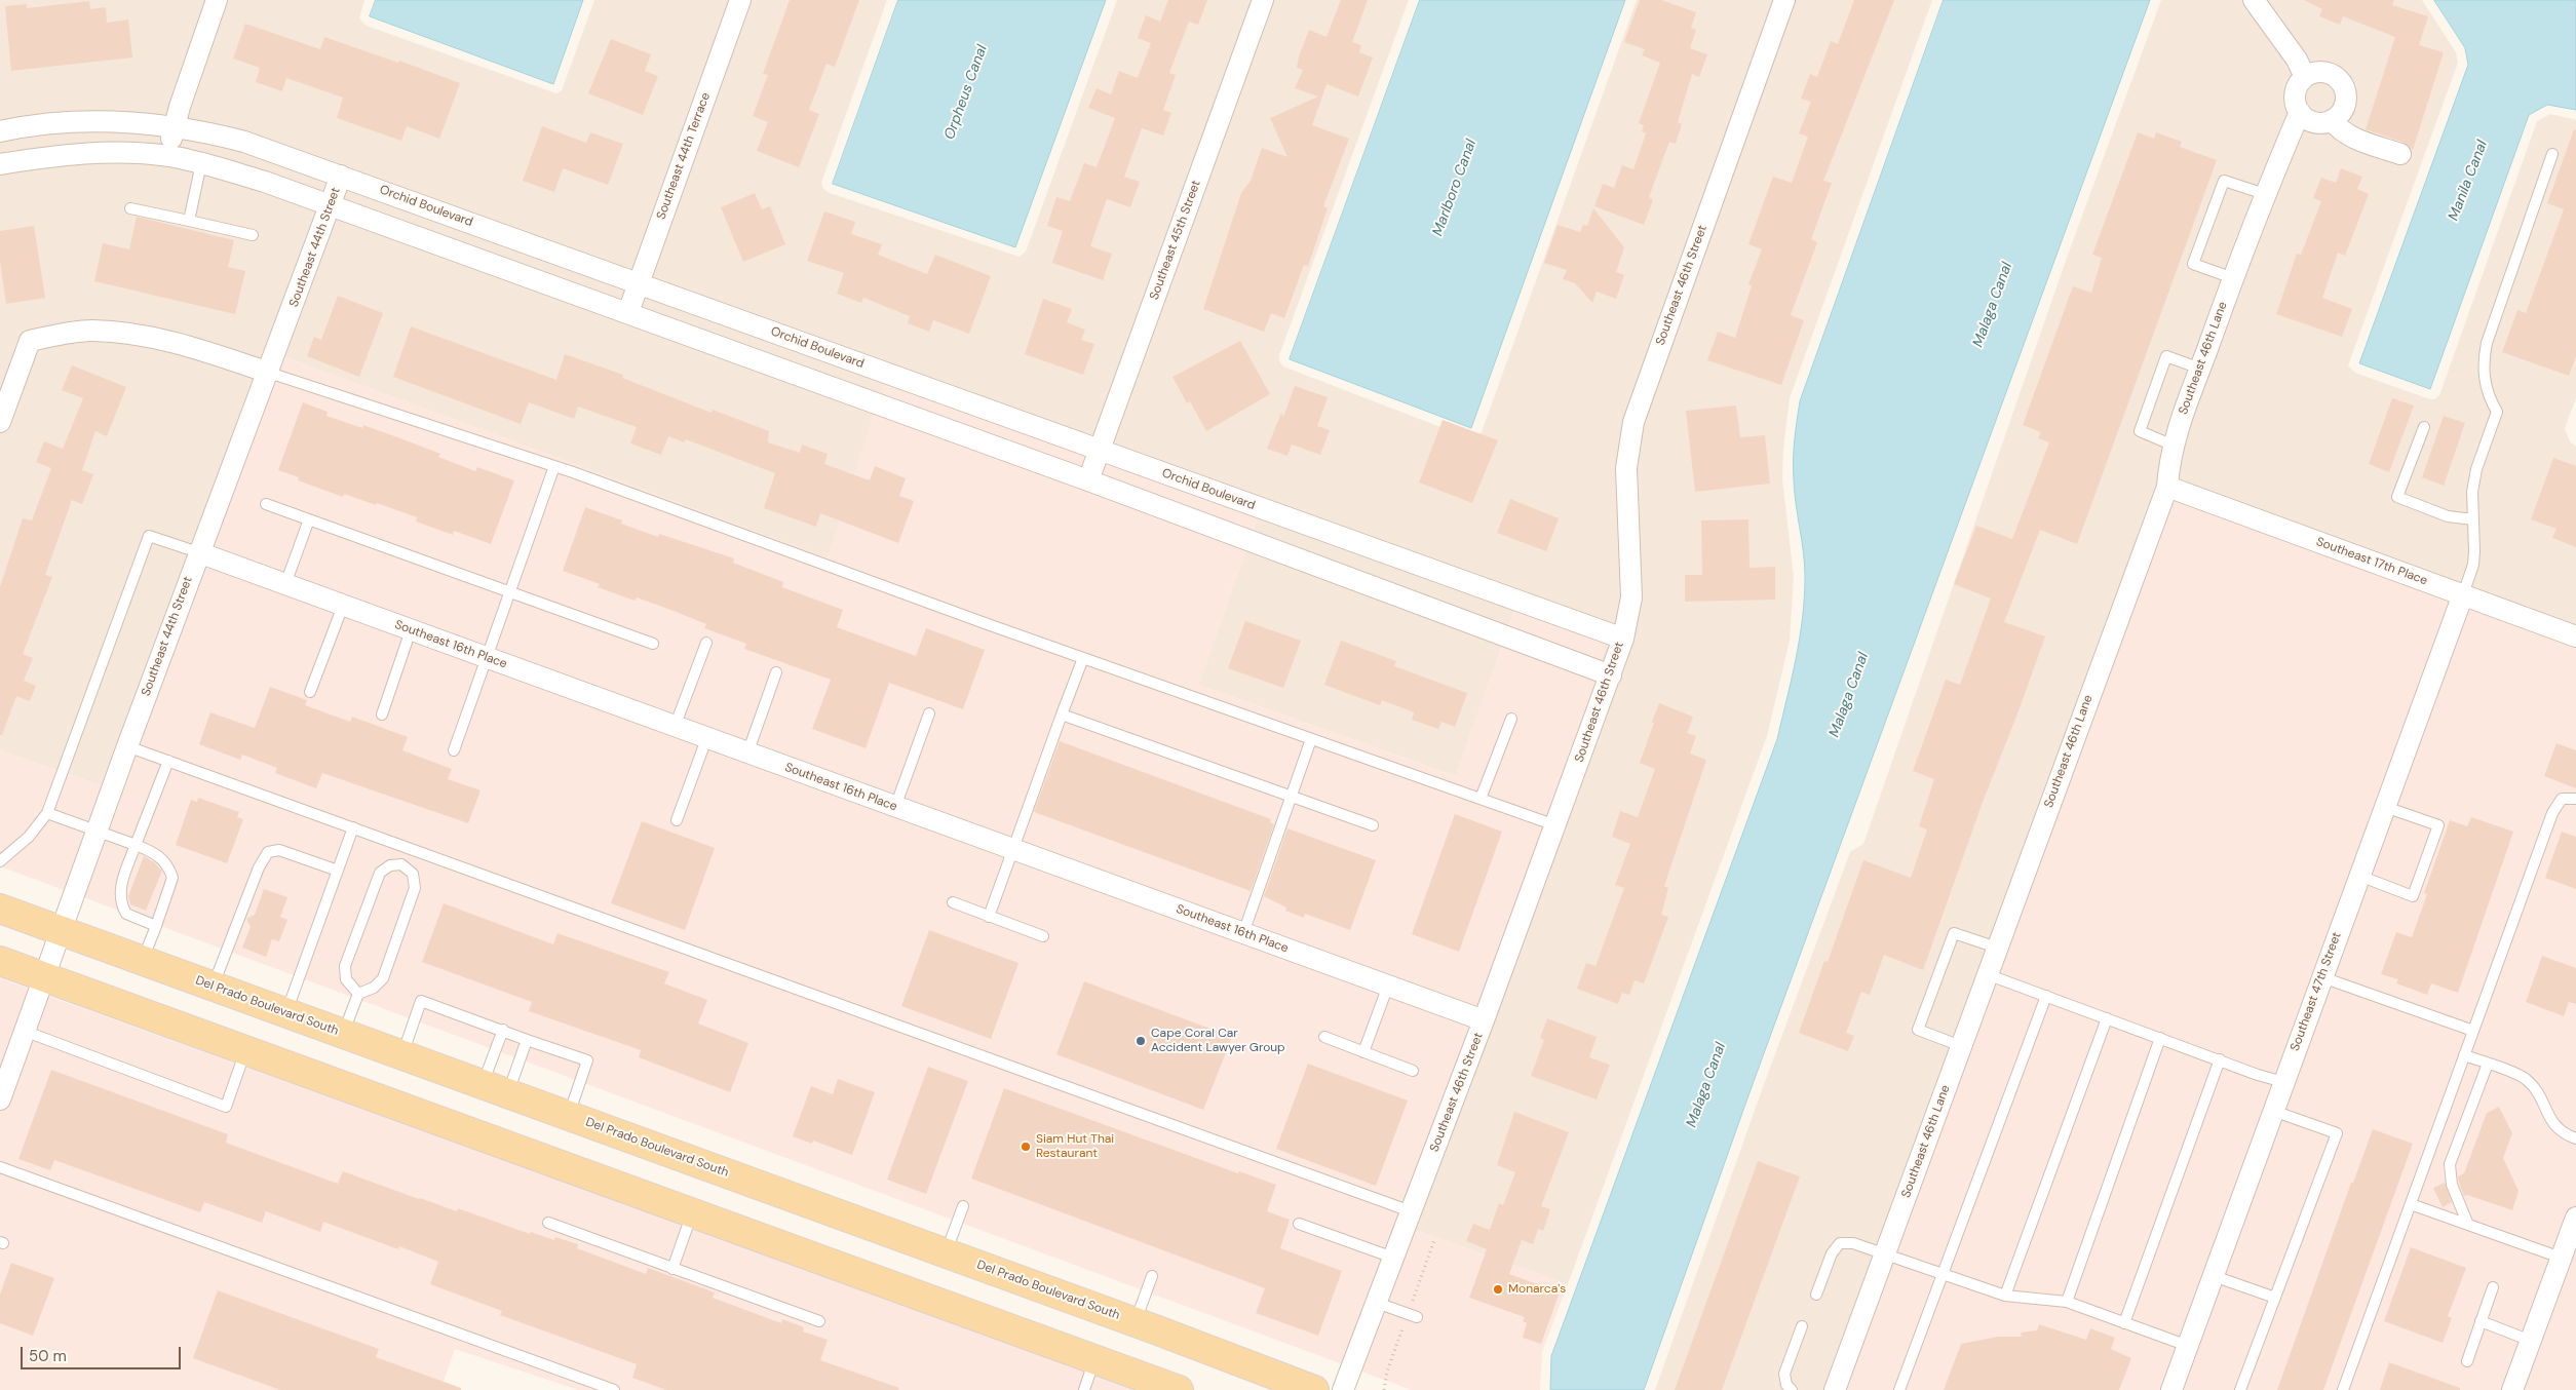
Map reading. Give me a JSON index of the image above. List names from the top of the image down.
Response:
{
  "streets": {
    "main road": ["Del Prado Boulevard South"],
    "street": [
      "Southeast 44th Terrace",
      "Orchid Boulevard",
      "Southeast 45th Street",
      "Southeast 44th Street",
      "Southeast 46th Street",
      "Southeast 46th Lane",
      "Southeast 17th Place",
      "Southeast 16th Place",
      "Southeast 47th Street"
    ]
  },
  "crossings": [
    ["Southeast 44th Terrace", "Orchid Boulevard"],
    ["Orchid Boulevard", "Southeast 45th Street"],
    ["Orchid Boulevard", "Southeast 44th Street"],
    ["Orchid Boulevard", "Southeast 46th Street"],
    ["Southeast 44th Street", "Southeast 16th Place"],
    ["Southeast 44th Street", "Del Prado Boulevard South"],
    ["Southeast 46th Street", "Southeast 16th Place"],
    ["Southeast 46th Lane", "Southeast 17th Place"],
    ["Southeast 17th Place", "Southeast 47th Street"]
  ],
  "water": [
    "Orpheus Canal",
    "Manila Canal",
    "Marlboro Canal",
    "Malaga Canal"
  ],
  "places": ["Cape Coral Car Accident Lawyer Group", "Siam Hut Thai Restaurant", "Monarca's"],
  "scale_bar": "50 m"
}
